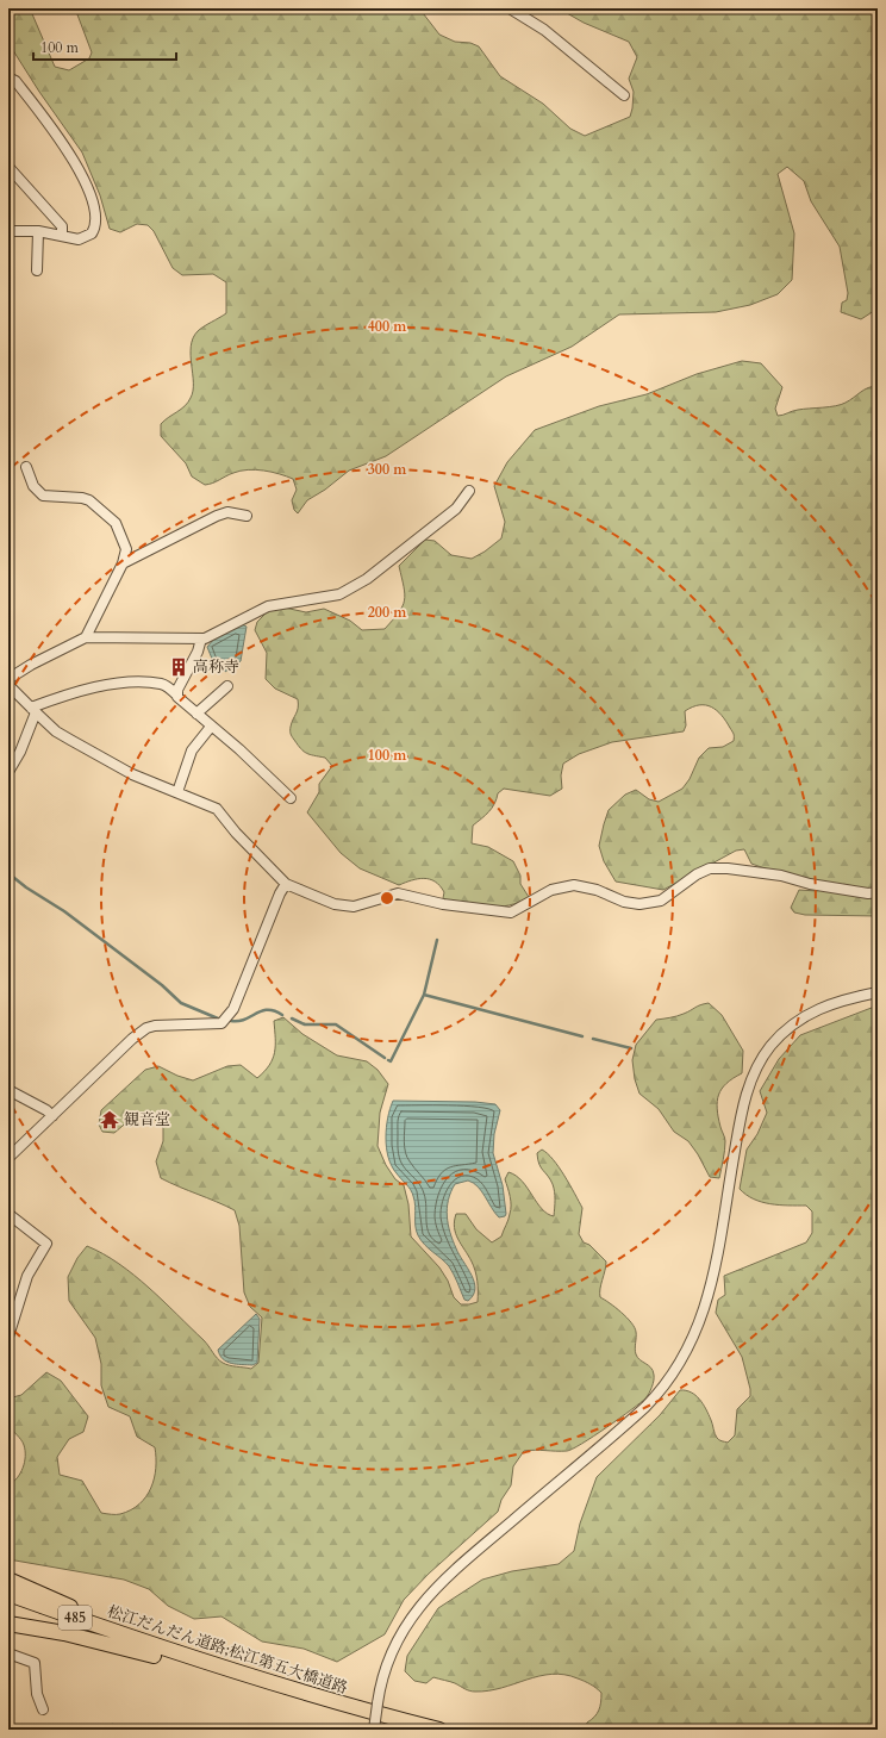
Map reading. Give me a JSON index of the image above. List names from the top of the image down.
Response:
{
  "streets": {
    "highway": ["485", "松江だんだん道路;松江第五大橋道路"]
  },
  "places": {
    "building": ["高称寺"],
    "temple": ["観音堂"]
  },
  "scale_bar": "100 m",
  "rings": [
    "400 m",
    "300 m",
    "200 m",
    "100 m"
  ]
}
